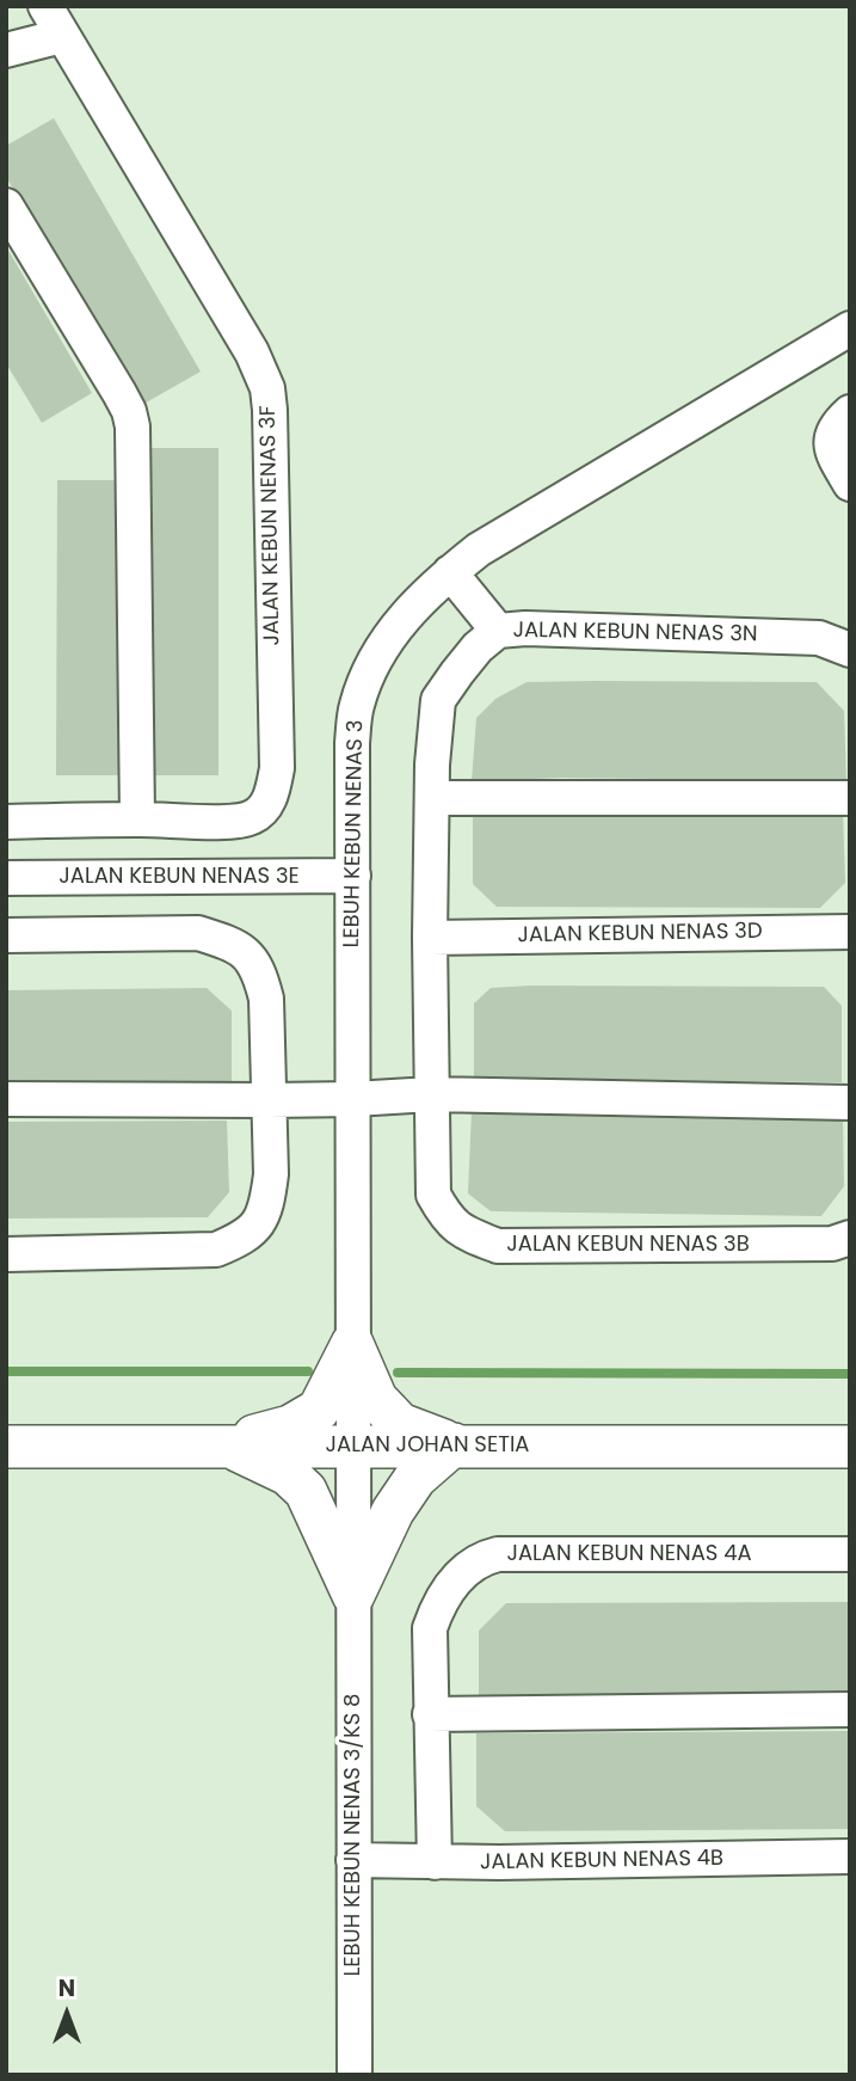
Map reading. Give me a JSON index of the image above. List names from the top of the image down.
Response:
{
  "streets": {
    "main road": ["JALAN JOHAN SETIA"],
    "street": [
      "JALAN KEBUN NENAS 3F",
      "JALAN KEBUN NENAS 3N",
      "LEBUH KEBUN NENAS 3",
      "JALAN KEBUN NENAS 3E",
      "JALAN KEBUN NENAS 3D",
      "JALAN KEBUN NENAS 3B",
      "JALAN KEBUN NENAS 4A",
      "LEBUH KEBUN NENAS 3/KS 8",
      "JALAN KEBUN NENAS 4B"
    ]
  },
  "crossings": [
    ["JALAN KEBUN NENAS 3N", "JALAN KEBUN NENAS 3D"],
    ["JALAN KEBUN NENAS 3N", "JALAN KEBUN NENAS 3B"],
    ["LEBUH KEBUN NENAS 3", "JALAN KEBUN NENAS 3E"],
    ["LEBUH KEBUN NENAS 3", "JALAN JOHAN SETIA"],
    ["LEBUH KEBUN NENAS 3", "LEBUH KEBUN NENAS 3/KS 8"],
    ["JALAN KEBUN NENAS 3D", "JALAN KEBUN NENAS 3B"],
    ["JALAN KEBUN NENAS 4A", "JALAN KEBUN NENAS 4B"],
    ["LEBUH KEBUN NENAS 3/KS 8", "JALAN KEBUN NENAS 4B"]
  ],
  "north": "top"
}
